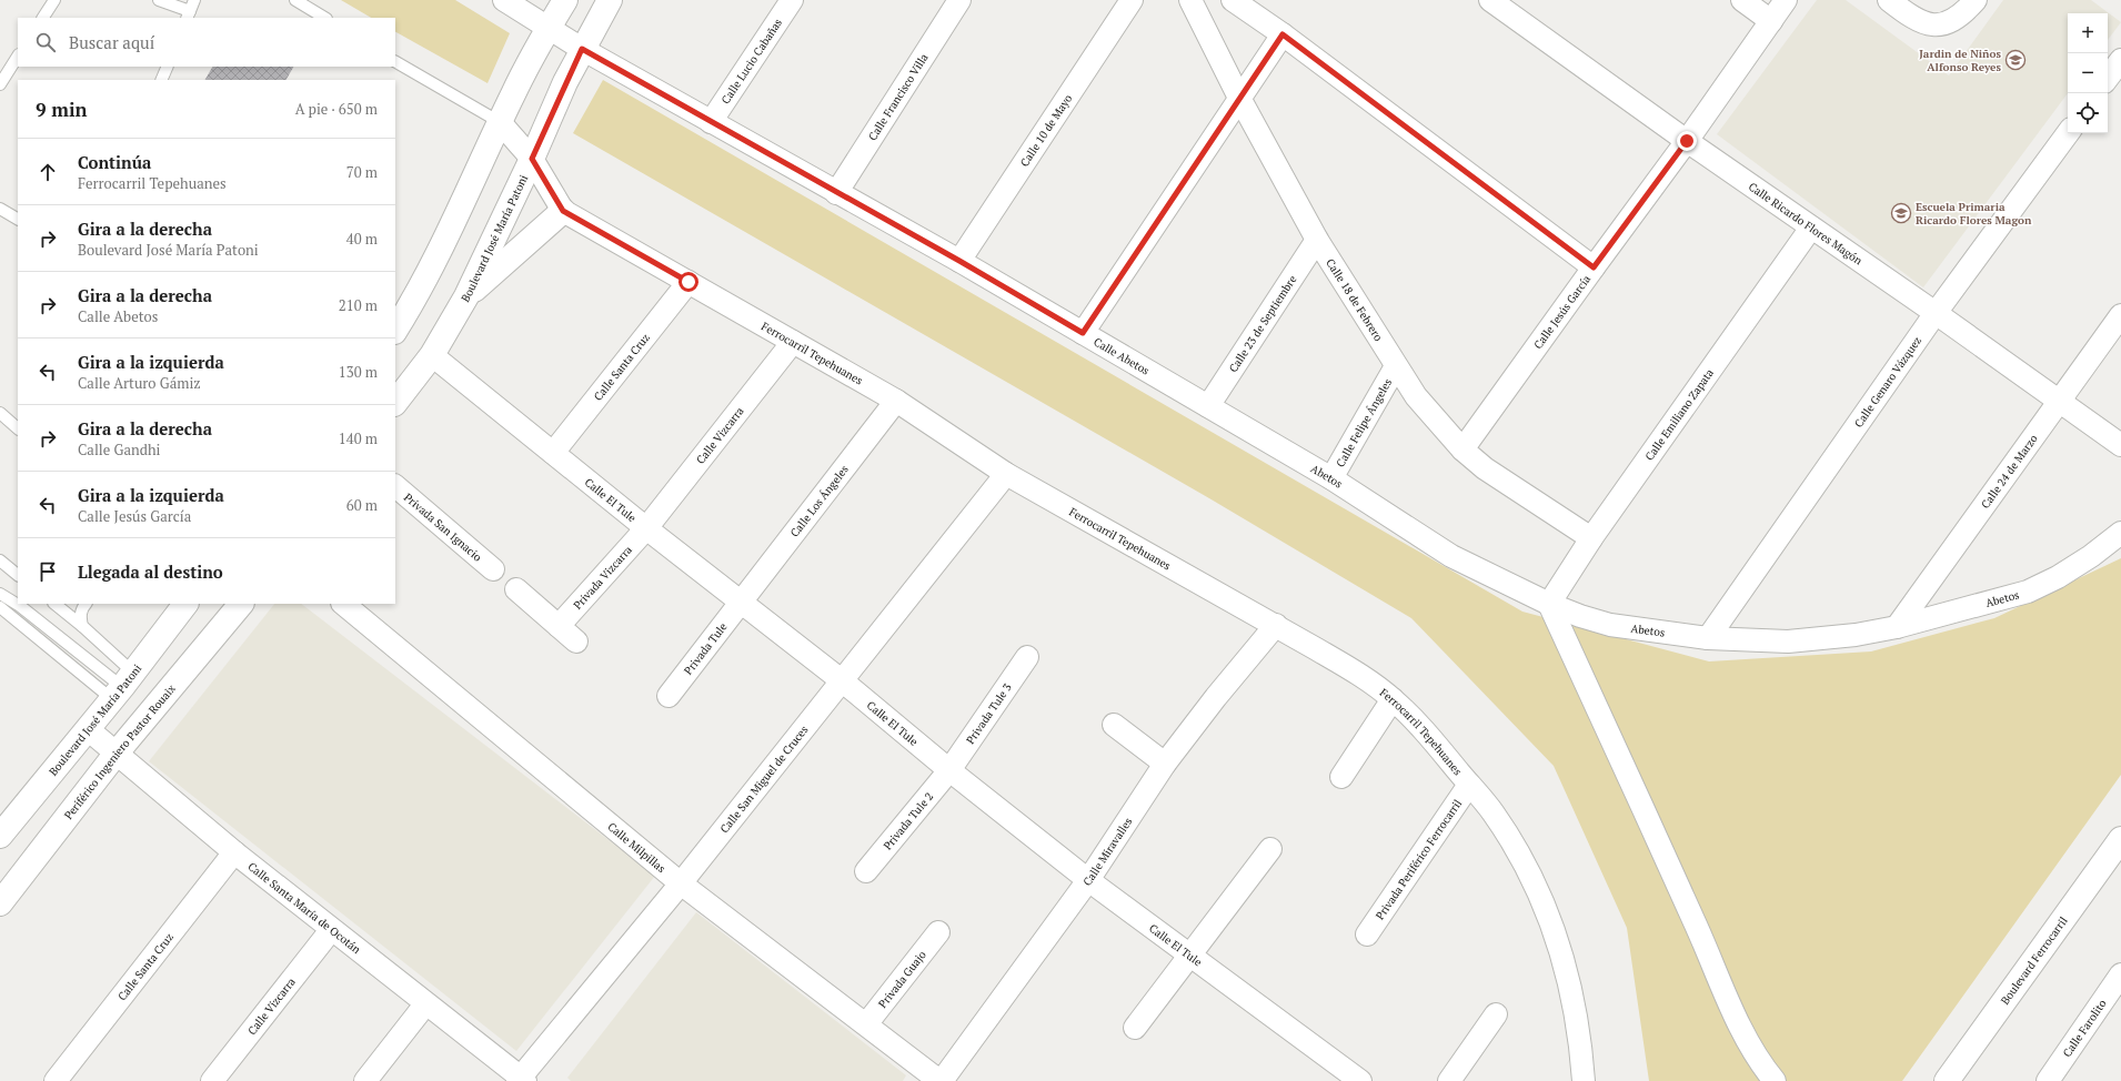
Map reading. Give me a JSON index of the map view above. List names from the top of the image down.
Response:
{
  "streets": {
    "main road": ["Boulevard José María Patoni", "Periférico Ingeniero Pastor Rouaix", "Boulevard Ferrocarril"],
    "street": [
      "Calle Lucio Cabañas",
      "Calle Francisco Villa",
      "Calle 10 de Mayo",
      "Calle Ricardo Flores Magón",
      "Calle 18 de Febrero",
      "Calle Jesús García",
      "Calle 23 de Septiembre",
      "Ferrocarril Tepehuanes",
      "Calle Abetos",
      "Calle Santa Cruz",
      "Calle Genaro Vázquez",
      "Calle Emiliano Zapata",
      "Calle Felipe Ángeles",
      "Calle Vizcarra",
      "Calle 24 de Marzo",
      "Abetos",
      "Calle El Tule",
      "Calle Los Ángeles",
      "Privada San Ignacio",
      "Privada Vizcarra",
      "Privada Tule",
      "Privada Tule 3",
      "Calle San Miguel de Cruces",
      "Privada Tule 2",
      "Calle Milpillas",
      "Calle Miravalles",
      "Privada Periférico Ferrocarril",
      "Calle Santa María de Ocotán",
      "Privada Guajo",
      "Calle Farolito"
    ]
  },
  "crossings": [
    ["Calle Lucio Cabañas", "Calle Abetos"],
    ["Calle Francisco Villa", "Calle Abetos"],
    ["Calle 10 de Mayo", "Calle Abetos"],
    ["Calle Ricardo Flores Magón", "Calle Jesús García"],
    ["Calle Ricardo Flores Magón", "Calle Genaro Vázquez"],
    ["Calle Ricardo Flores Magón", "Calle Emiliano Zapata"],
    ["Calle Ricardo Flores Magón", "Calle 24 de Marzo"],
    ["Boulevard José María Patoni", "Ferrocarril Tepehuanes"],
    ["Boulevard José María Patoni", "Calle Abetos"],
    ["Boulevard José María Patoni", "Calle El Tule"],
    ["Boulevard José María Patoni", "Calle Santa María de Ocotán"],
    ["Calle 18 de Febrero", "Calle Jesús García"],
    ["Calle 18 de Febrero", "Calle 23 de Septiembre"],
    ["Calle 18 de Febrero", "Calle Emiliano Zapata"],
    ["Calle 18 de Febrero", "Calle Felipe Ángeles"],
    ["Calle 23 de Septiembre", "Calle Abetos"],
    ["Calle 23 de Septiembre", "Abetos"],
    ["Ferrocarril Tepehuanes", "Calle Santa Cruz"],
    ["Ferrocarril Tepehuanes", "Calle Vizcarra"],
    ["Ferrocarril Tepehuanes", "Calle Los Ángeles"],
    ["Ferrocarril Tepehuanes", "Calle San Miguel de Cruces"],
    ["Ferrocarril Tepehuanes", "Calle Miravalles"],
    ["Ferrocarril Tepehuanes", "Privada Periférico Ferrocarril"],
    ["Calle Abetos", "Abetos"],
    ["Calle Santa Cruz", "Calle El Tule"],
    ["Calle Santa Cruz", "Calle Santa María de Ocotán"],
    ["Calle Genaro Vázquez", "Abetos"],
    ["Calle Emiliano Zapata", "Abetos"],
    ["Calle Felipe Ángeles", "Abetos"],
    ["Calle Vizcarra", "Calle El Tule"],
    ["Calle Vizcarra", "Privada Vizcarra"],
    ["Calle Vizcarra", "Calle Santa María de Ocotán"],
    ["Calle 24 de Marzo", "Abetos"],
    ["Calle El Tule", "Calle Los Ángeles"],
    ["Calle El Tule", "Privada Vizcarra"],
    ["Calle El Tule", "Privada Tule"],
    ["Calle El Tule", "Privada Tule 3"],
    ["Calle El Tule", "Calle San Miguel de Cruces"],
    ["Calle El Tule", "Privada Tule 2"],
    ["Calle El Tule", "Calle Miravalles"],
    ["Calle Los Ángeles", "Privada Tule"],
    ["Privada Tule 3", "Privada Tule 2"],
    ["Periférico Ingeniero Pastor Rouaix", "Calle Santa María de Ocotán"],
    ["Calle San Miguel de Cruces", "Calle Milpillas"],
    ["Calle San Miguel de Cruces", "Calle Santa María de Ocotán"],
    ["Calle Milpillas", "Calle Miravalles"],
    ["Calle Milpillas", "Privada Guajo"]
  ],
  "places": {
    "school or university": ["Jardin de Niños Alfonso Reyes", "Escuela Primaria Ricardo Flores Magon"]
  },
  "page": {
    "map_buttons": ["+", "−"],
    "search": "Buscar aquí",
    "heading": ["9 min", "A pie · 650 m"],
    "list": [
      ["Continúa", "Ferrocarril Tepehuanes", "70 m"],
      ["Gira a la derecha", "Boulevard José María Patoni", "40 m"],
      ["Gira a la derecha", "Calle Abetos", "210 m"],
      ["Gira a la izquierda", "Calle Arturo Gámiz", "130 m"],
      ["Gira a la derecha", "Calle Gandhi", "140 m"],
      ["Gira a la izquierda", "Calle Jesús García", "60 m"],
      "Llegada al destino"
    ]
  }
}
